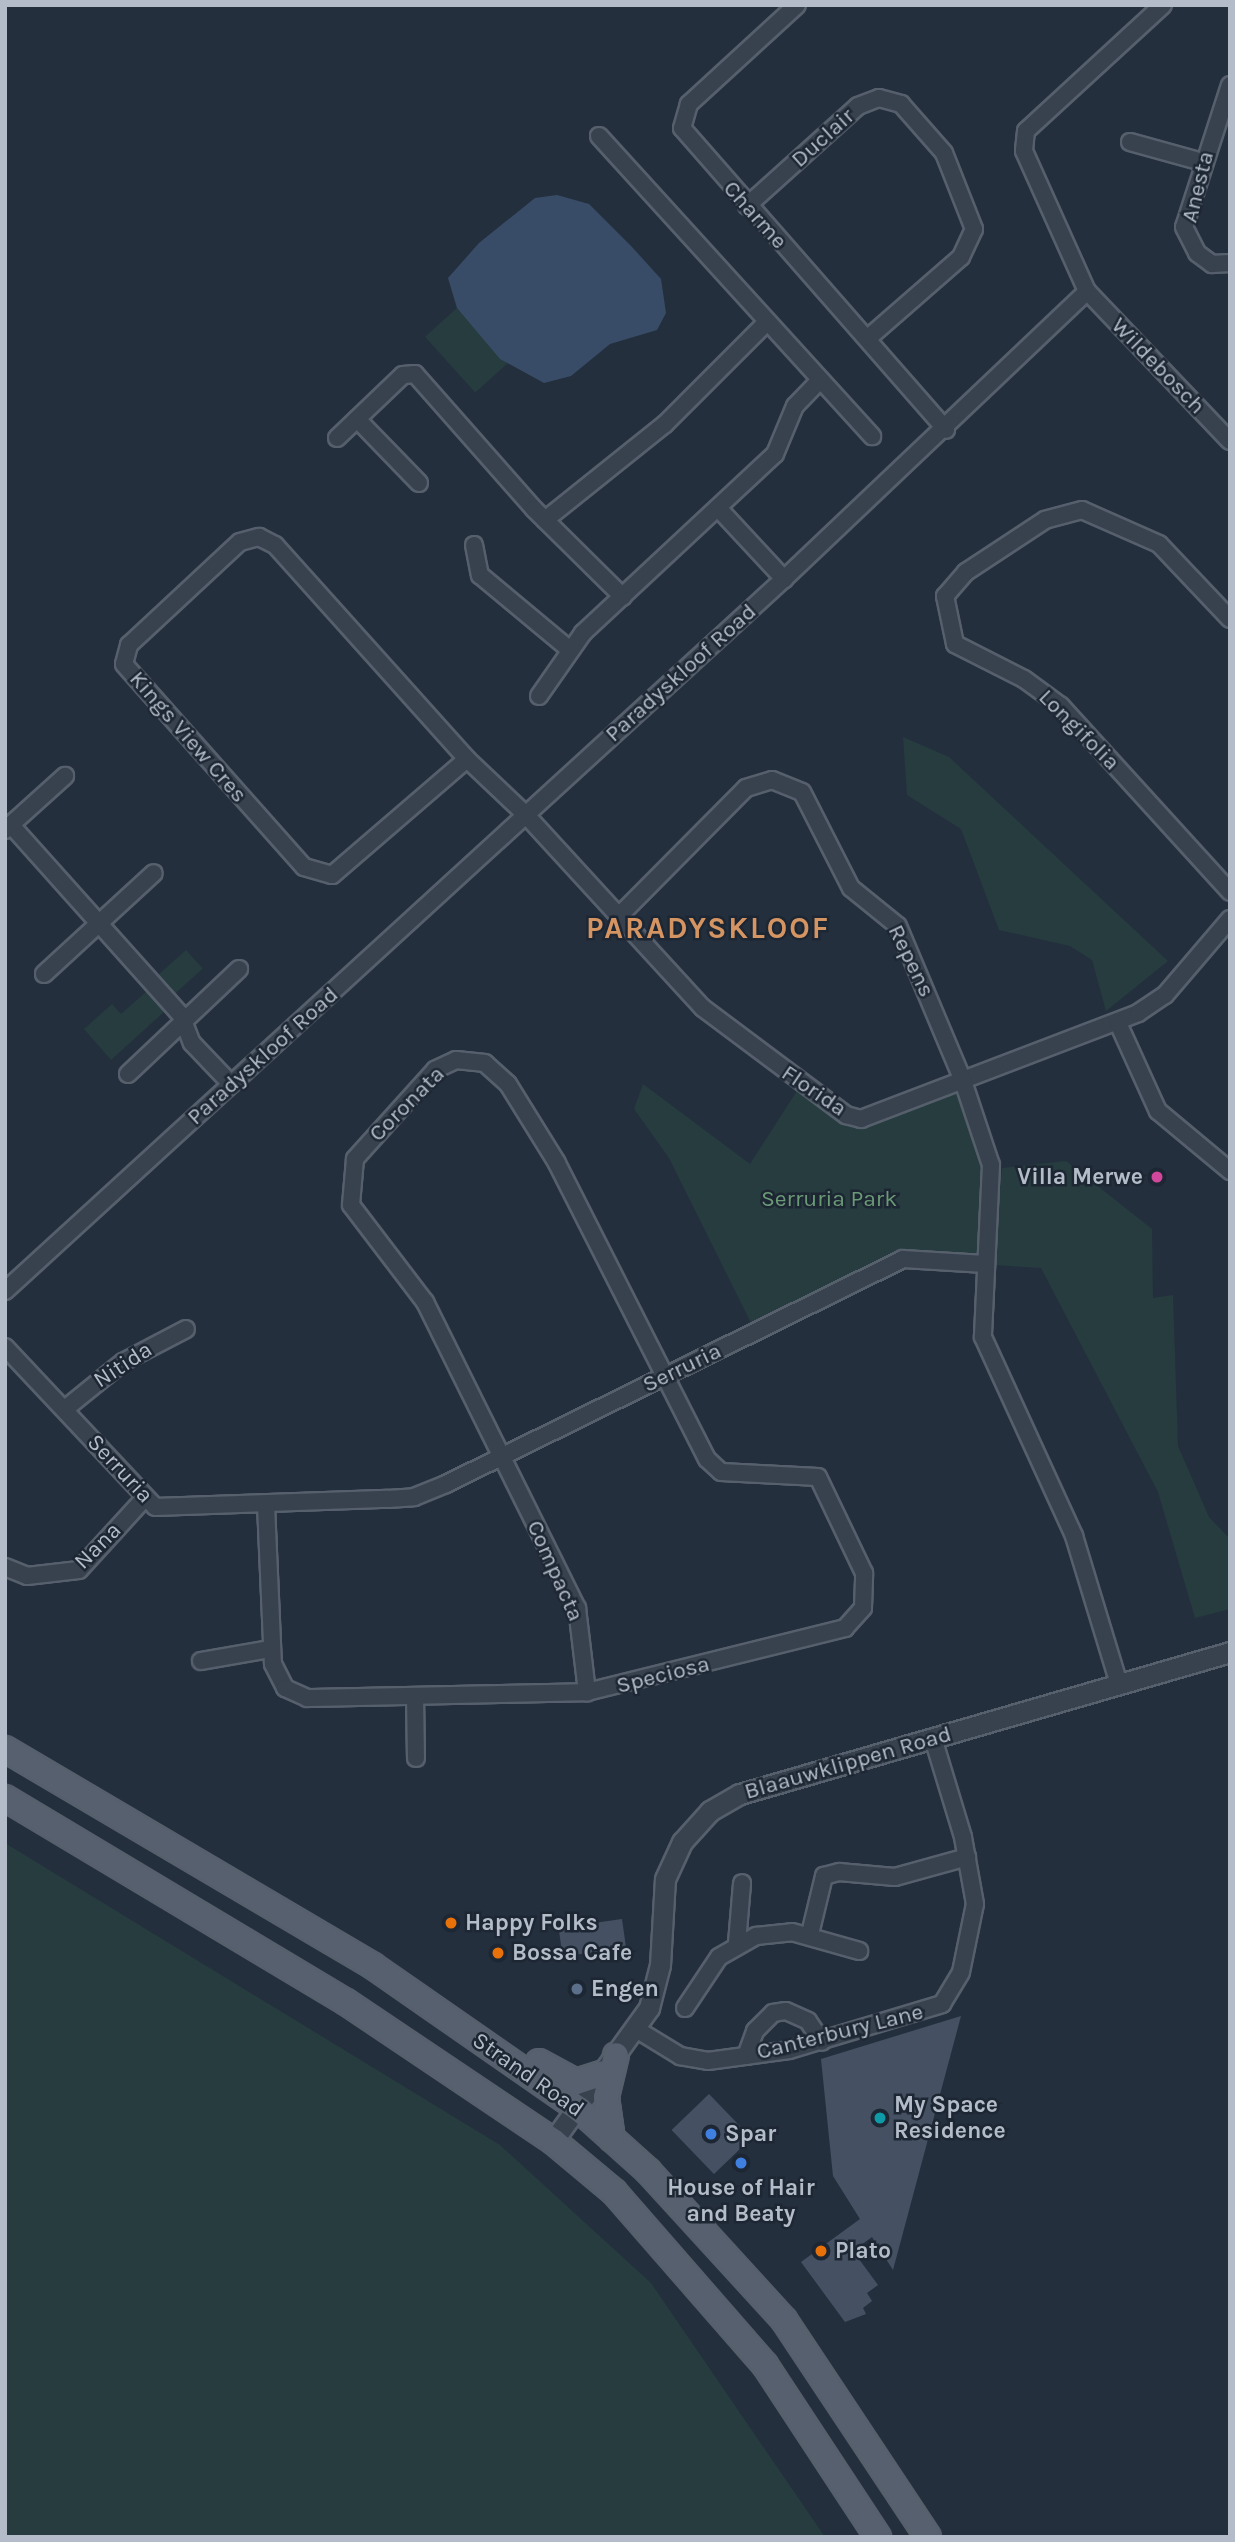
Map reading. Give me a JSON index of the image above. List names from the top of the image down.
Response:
{
  "streets": {
    "main road": ["Strand Road"],
    "street": [
      "Duclair",
      "Anesta",
      "Charme",
      "Wildebosch",
      "Paradyskloof Road",
      "Longifolia",
      "Kings View Cres",
      "Repens",
      "Florida",
      "Coronata",
      "Nitida",
      "Serruria",
      "Nana",
      "Compacta",
      "Speciosa",
      "Blaauwklippen Road",
      "Canterbury Lane"
    ]
  },
  "crossings": [
    ["Duclair", "Charme"],
    ["Charme", "Paradyskloof Road"],
    ["Wildebosch", "Paradyskloof Road"],
    ["Paradyskloof Road", "Kings View Cres"],
    ["Paradyskloof Road", "Florida"],
    ["Kings View Cres", "Florida"],
    ["Repens", "Florida"],
    ["Repens", "Serruria"],
    ["Coronata", "Serruria"],
    ["Coronata", "Compacta"],
    ["Coronata", "Speciosa"],
    ["Nitida", "Serruria"],
    ["Serruria", "Nana"],
    ["Serruria", "Compacta"],
    ["Serruria", "Speciosa"],
    ["Compacta", "Speciosa"],
    ["Blaauwklippen Road", "Canterbury Lane"],
    ["Blaauwklippen Road", "Strand Road"]
  ],
  "districts": ["PARADYSKLOOF"],
  "parks": ["Serruria Park"],
  "places": [
    "Villa Merwe",
    "Happy Folks",
    "Bossa Cafe",
    "Engen",
    "My Space Residence",
    "Spar",
    "House of Hair and Beaty",
    "Plato"
  ]
}
